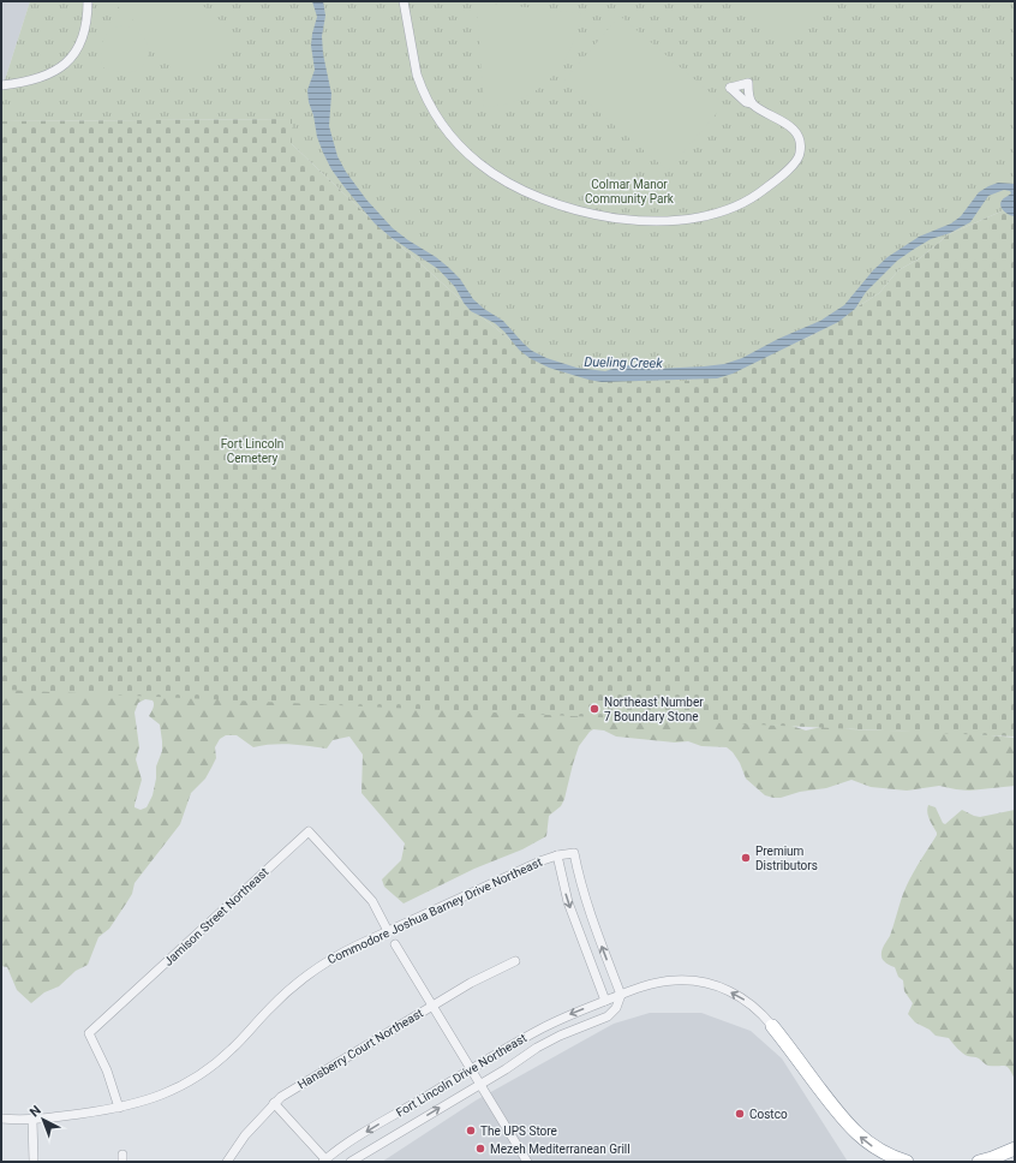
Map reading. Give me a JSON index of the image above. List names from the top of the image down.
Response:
{
  "streets": {
    "street": [
      "Commodore Joshua Barney Drive Northeast",
      "Jamison Street Northeast",
      "Hansberry Court Northeast",
      "Fort Lincoln Drive Northeast"
    ]
  },
  "crossings": [
    ["Commodore Joshua Barney Drive Northeast", "Jamison Street Northeast"],
    ["Commodore Joshua Barney Drive Northeast", "Fort Lincoln Drive Northeast"]
  ],
  "water": ["Dueling Creek"],
  "parks": ["Colmar Manor Community Park", "Fort Lincoln Cemetery"],
  "places": [
    "Northeast Number 7 Boundary Stone",
    "Premium Distributors",
    "Costco",
    "The UPS Store",
    "Mezeh Mediterranean Grill"
  ],
  "north": "top left"
}
